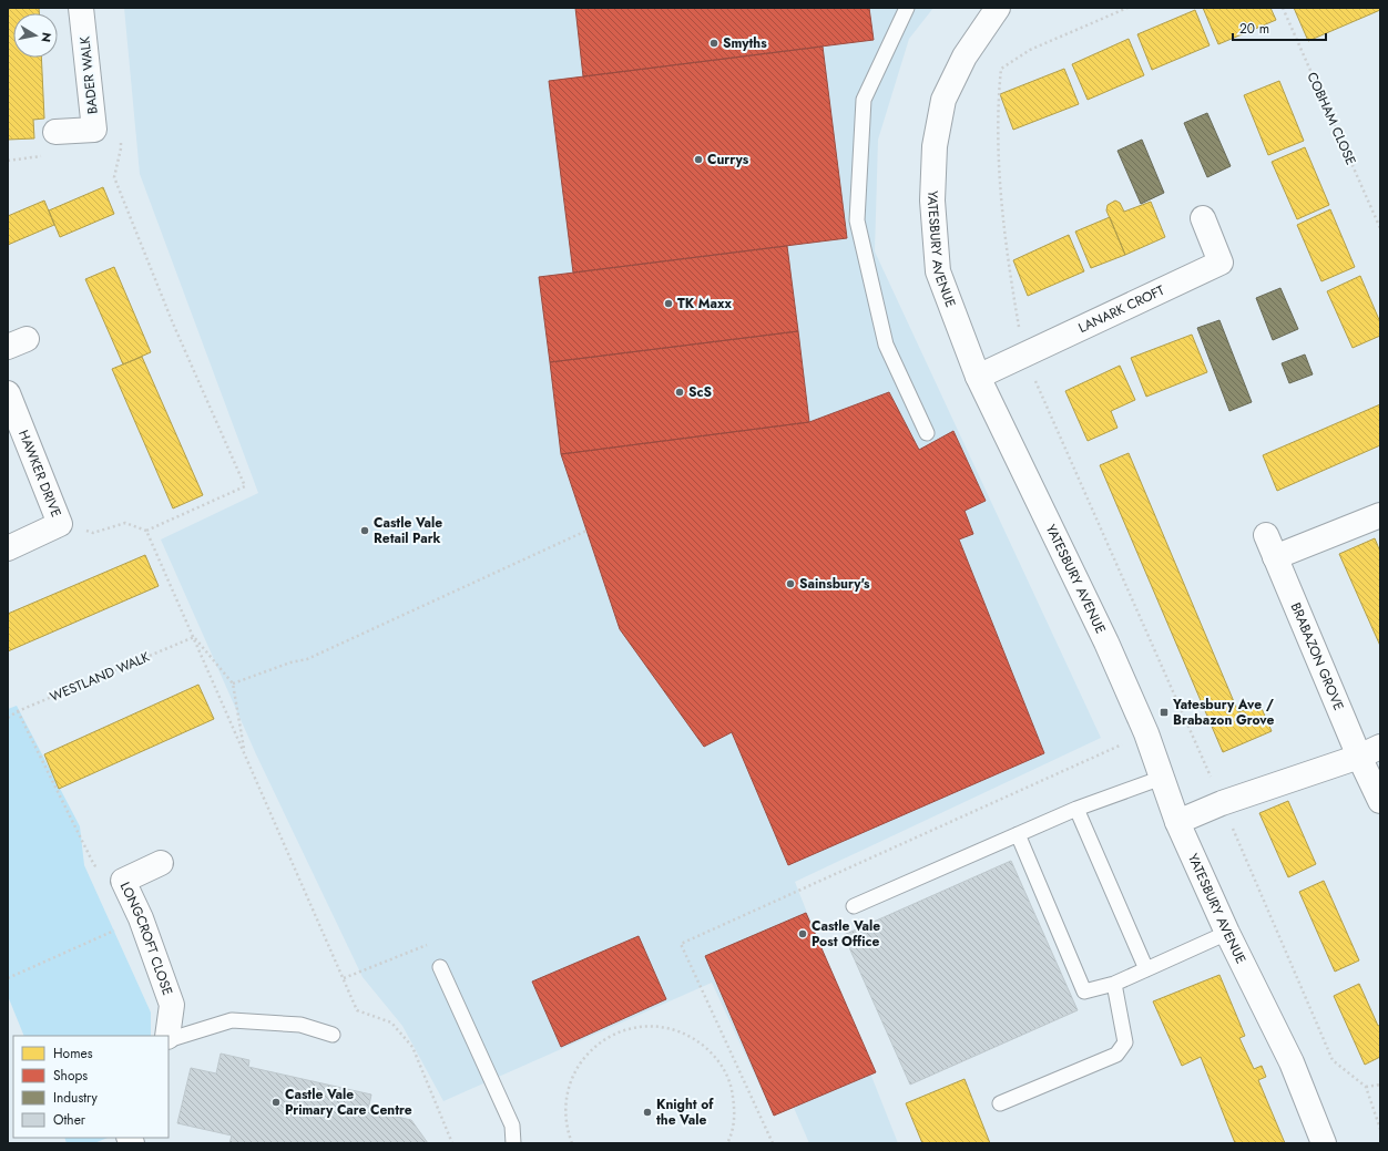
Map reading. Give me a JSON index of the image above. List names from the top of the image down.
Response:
{
  "streets": {
    "street": [
      "BADER WALK",
      "YATESBURY AVENUE",
      "LANARK CROFT",
      "HAWKER DRIVE",
      "BRABAZON GROVE",
      "LONGCROFT CLOSE"
    ],
    "path": ["COBHAM CLOSE", "WESTLAND WALK"]
  },
  "crossings": [
    ["YATESBURY AVENUE", "LANARK CROFT"]
  ],
  "places": {
    "other": [
      "Smyths",
      "Currys",
      "TK Maxx",
      "ScS",
      "Castle Vale Retail Park",
      "Sainsbury's",
      "Castle Vale Post Office",
      "Castle Vale Primary Care Centre",
      "Knight of the Vale"
    ],
    "transit": ["Yatesbury Ave / Brabazon Grove"]
  },
  "legend": [
    "Homes",
    "Shops",
    "Industry",
    "Other"
  ],
  "scale_bar": "20 m",
  "north": "right"
}
